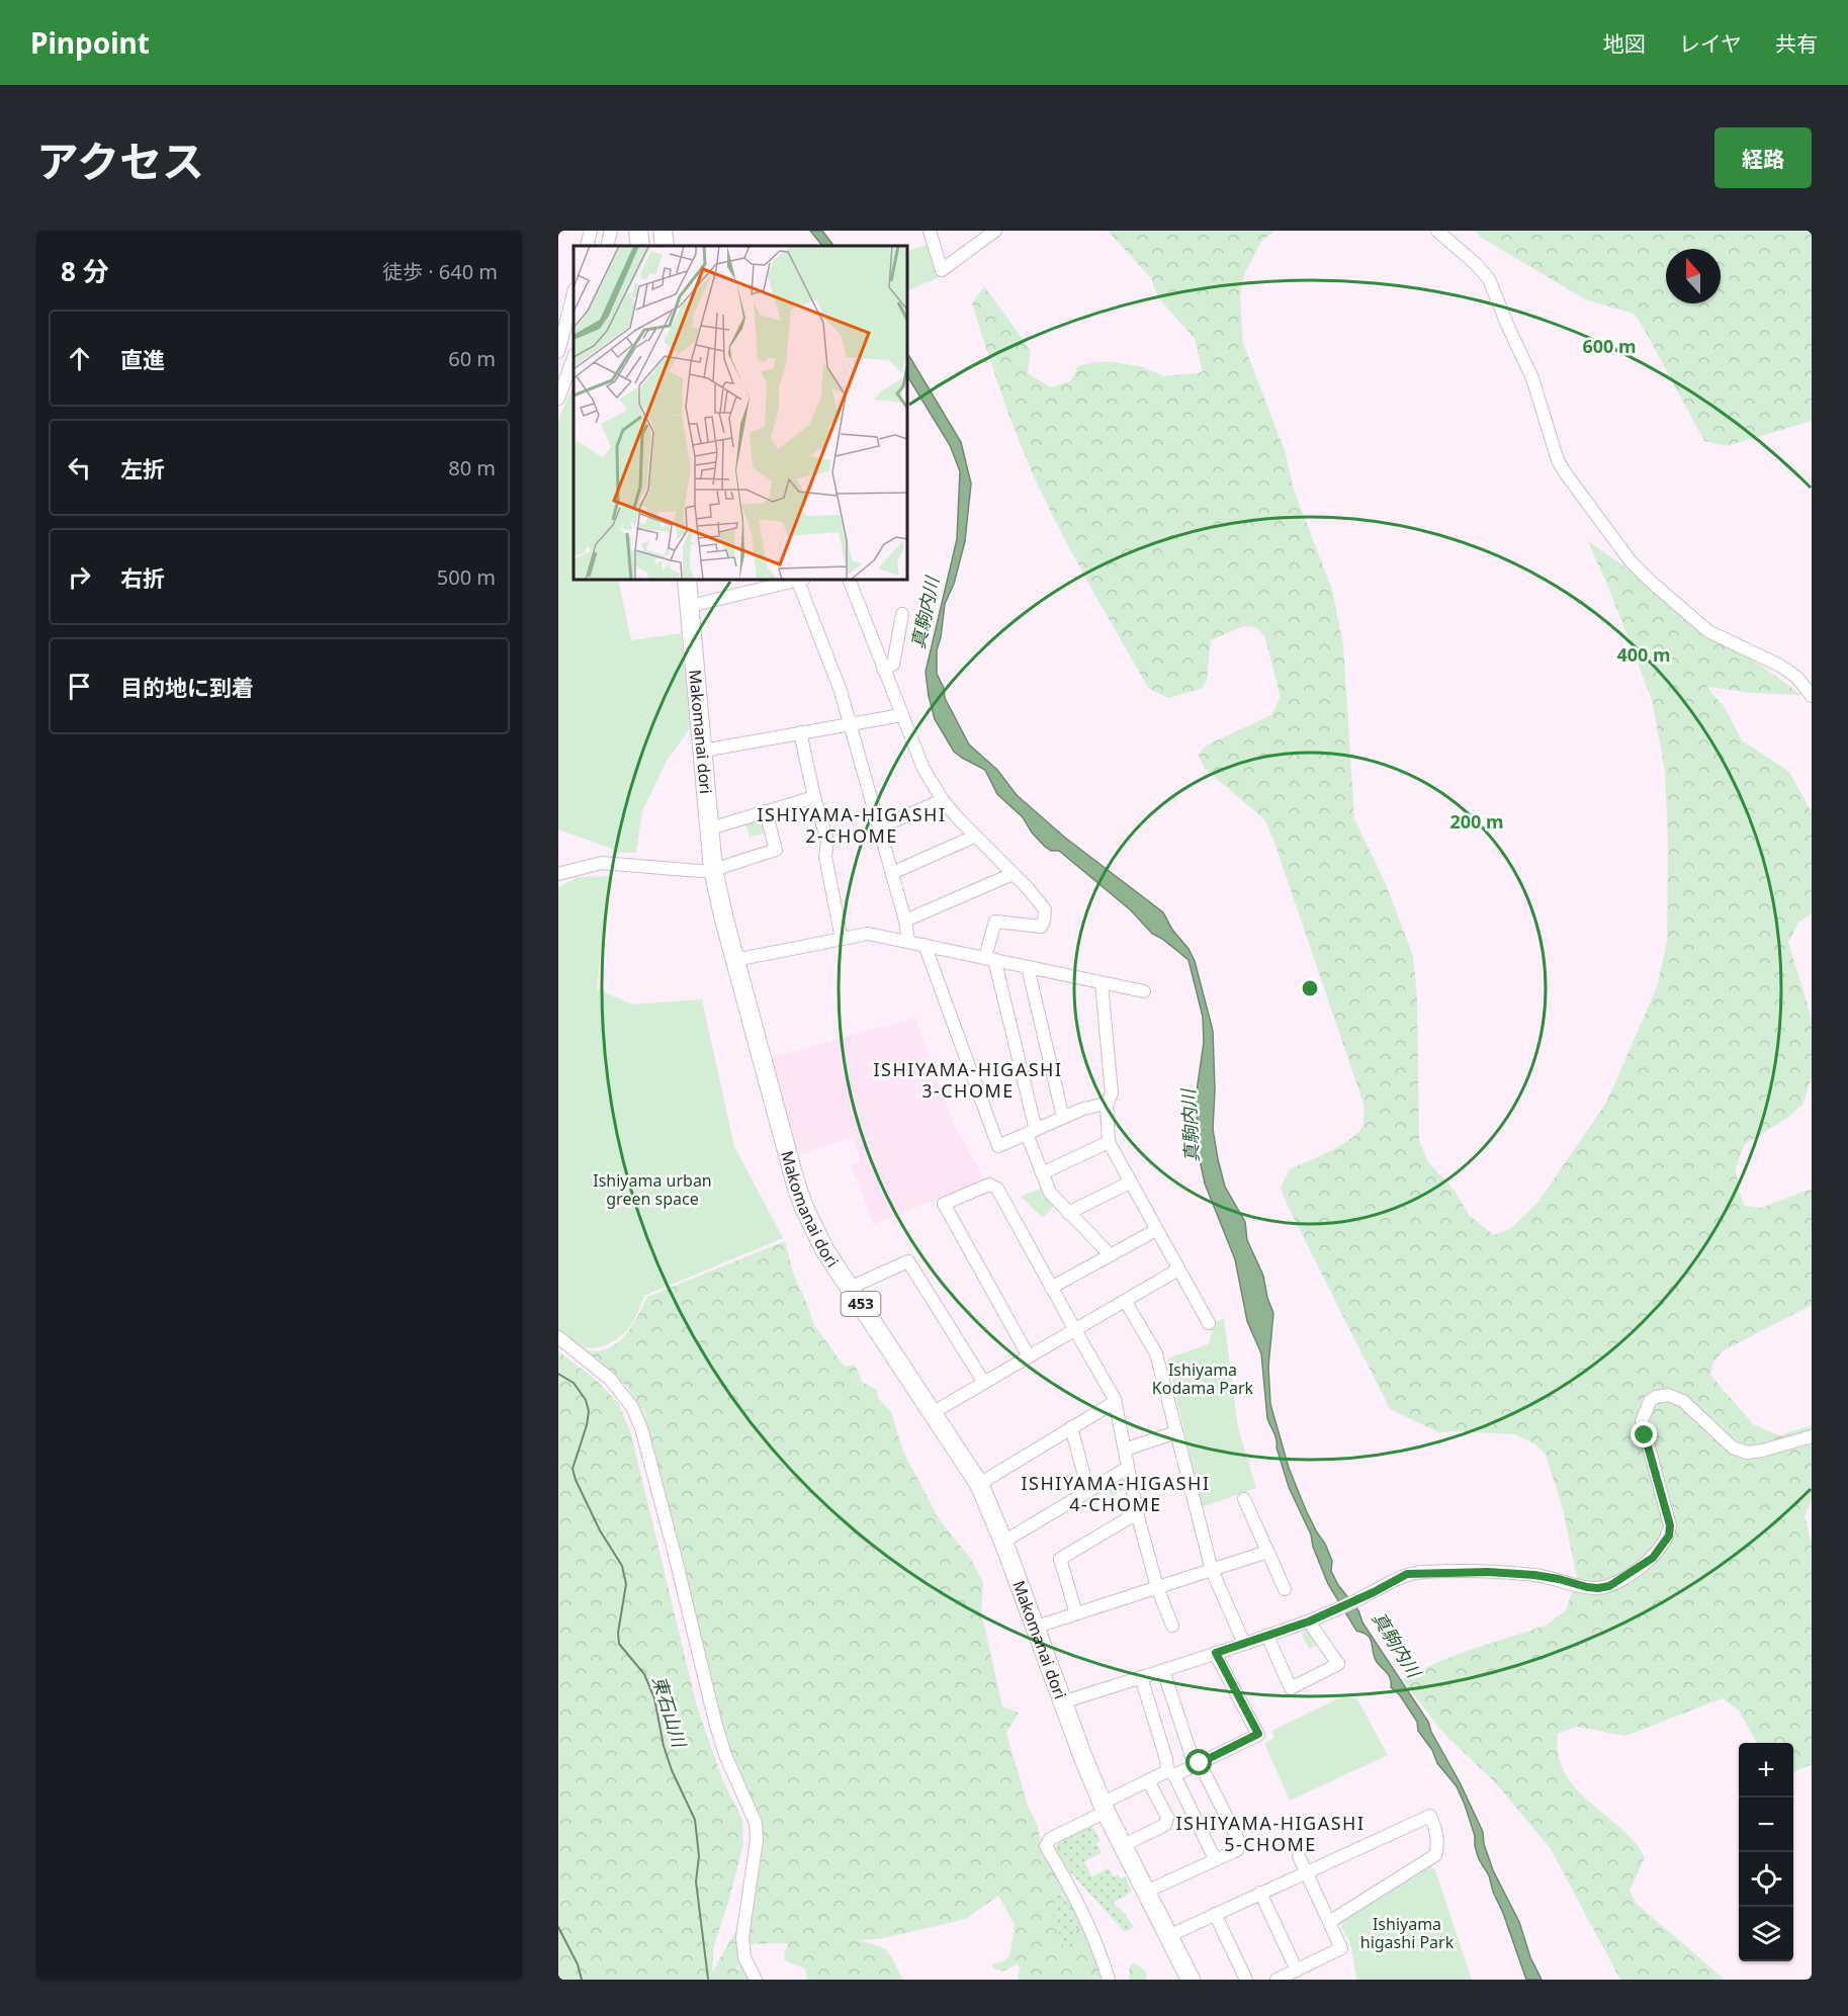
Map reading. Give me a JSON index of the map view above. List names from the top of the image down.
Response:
{
  "streets": {
    "highway": ["Makomanai dori", "453"]
  },
  "districts": [
    "ISHIYAMA-HIGASHI 2-CHOME",
    "ISHIYAMA-HIGASHI 3-CHOME",
    "ISHIYAMA-HIGASHI 4-CHOME",
    "ISHIYAMA-HIGASHI 5-CHOME"
  ],
  "water": ["真駒内川", "東石山川"],
  "parks": ["Ishiyama urban green space", "Ishiyama Kodama Park", "Ishiyama higashi Park"],
  "north": "top",
  "page": {
    "header": "Pinpoint",
    "nav": ["地図", "レイヤ", "共有"],
    "title": "アクセス",
    "buttons": "経路",
    "heading": ["8 分", "徒歩 · 640 m"],
    "list": [
      ["直進", "60 m"],
      ["左折", "80 m"],
      ["右折", "500 m"],
      "目的地に到着"
    ],
    "map_buttons": ["+", "−"]
  },
  "rings": ["600 m", "400 m", "200 m"]
}
